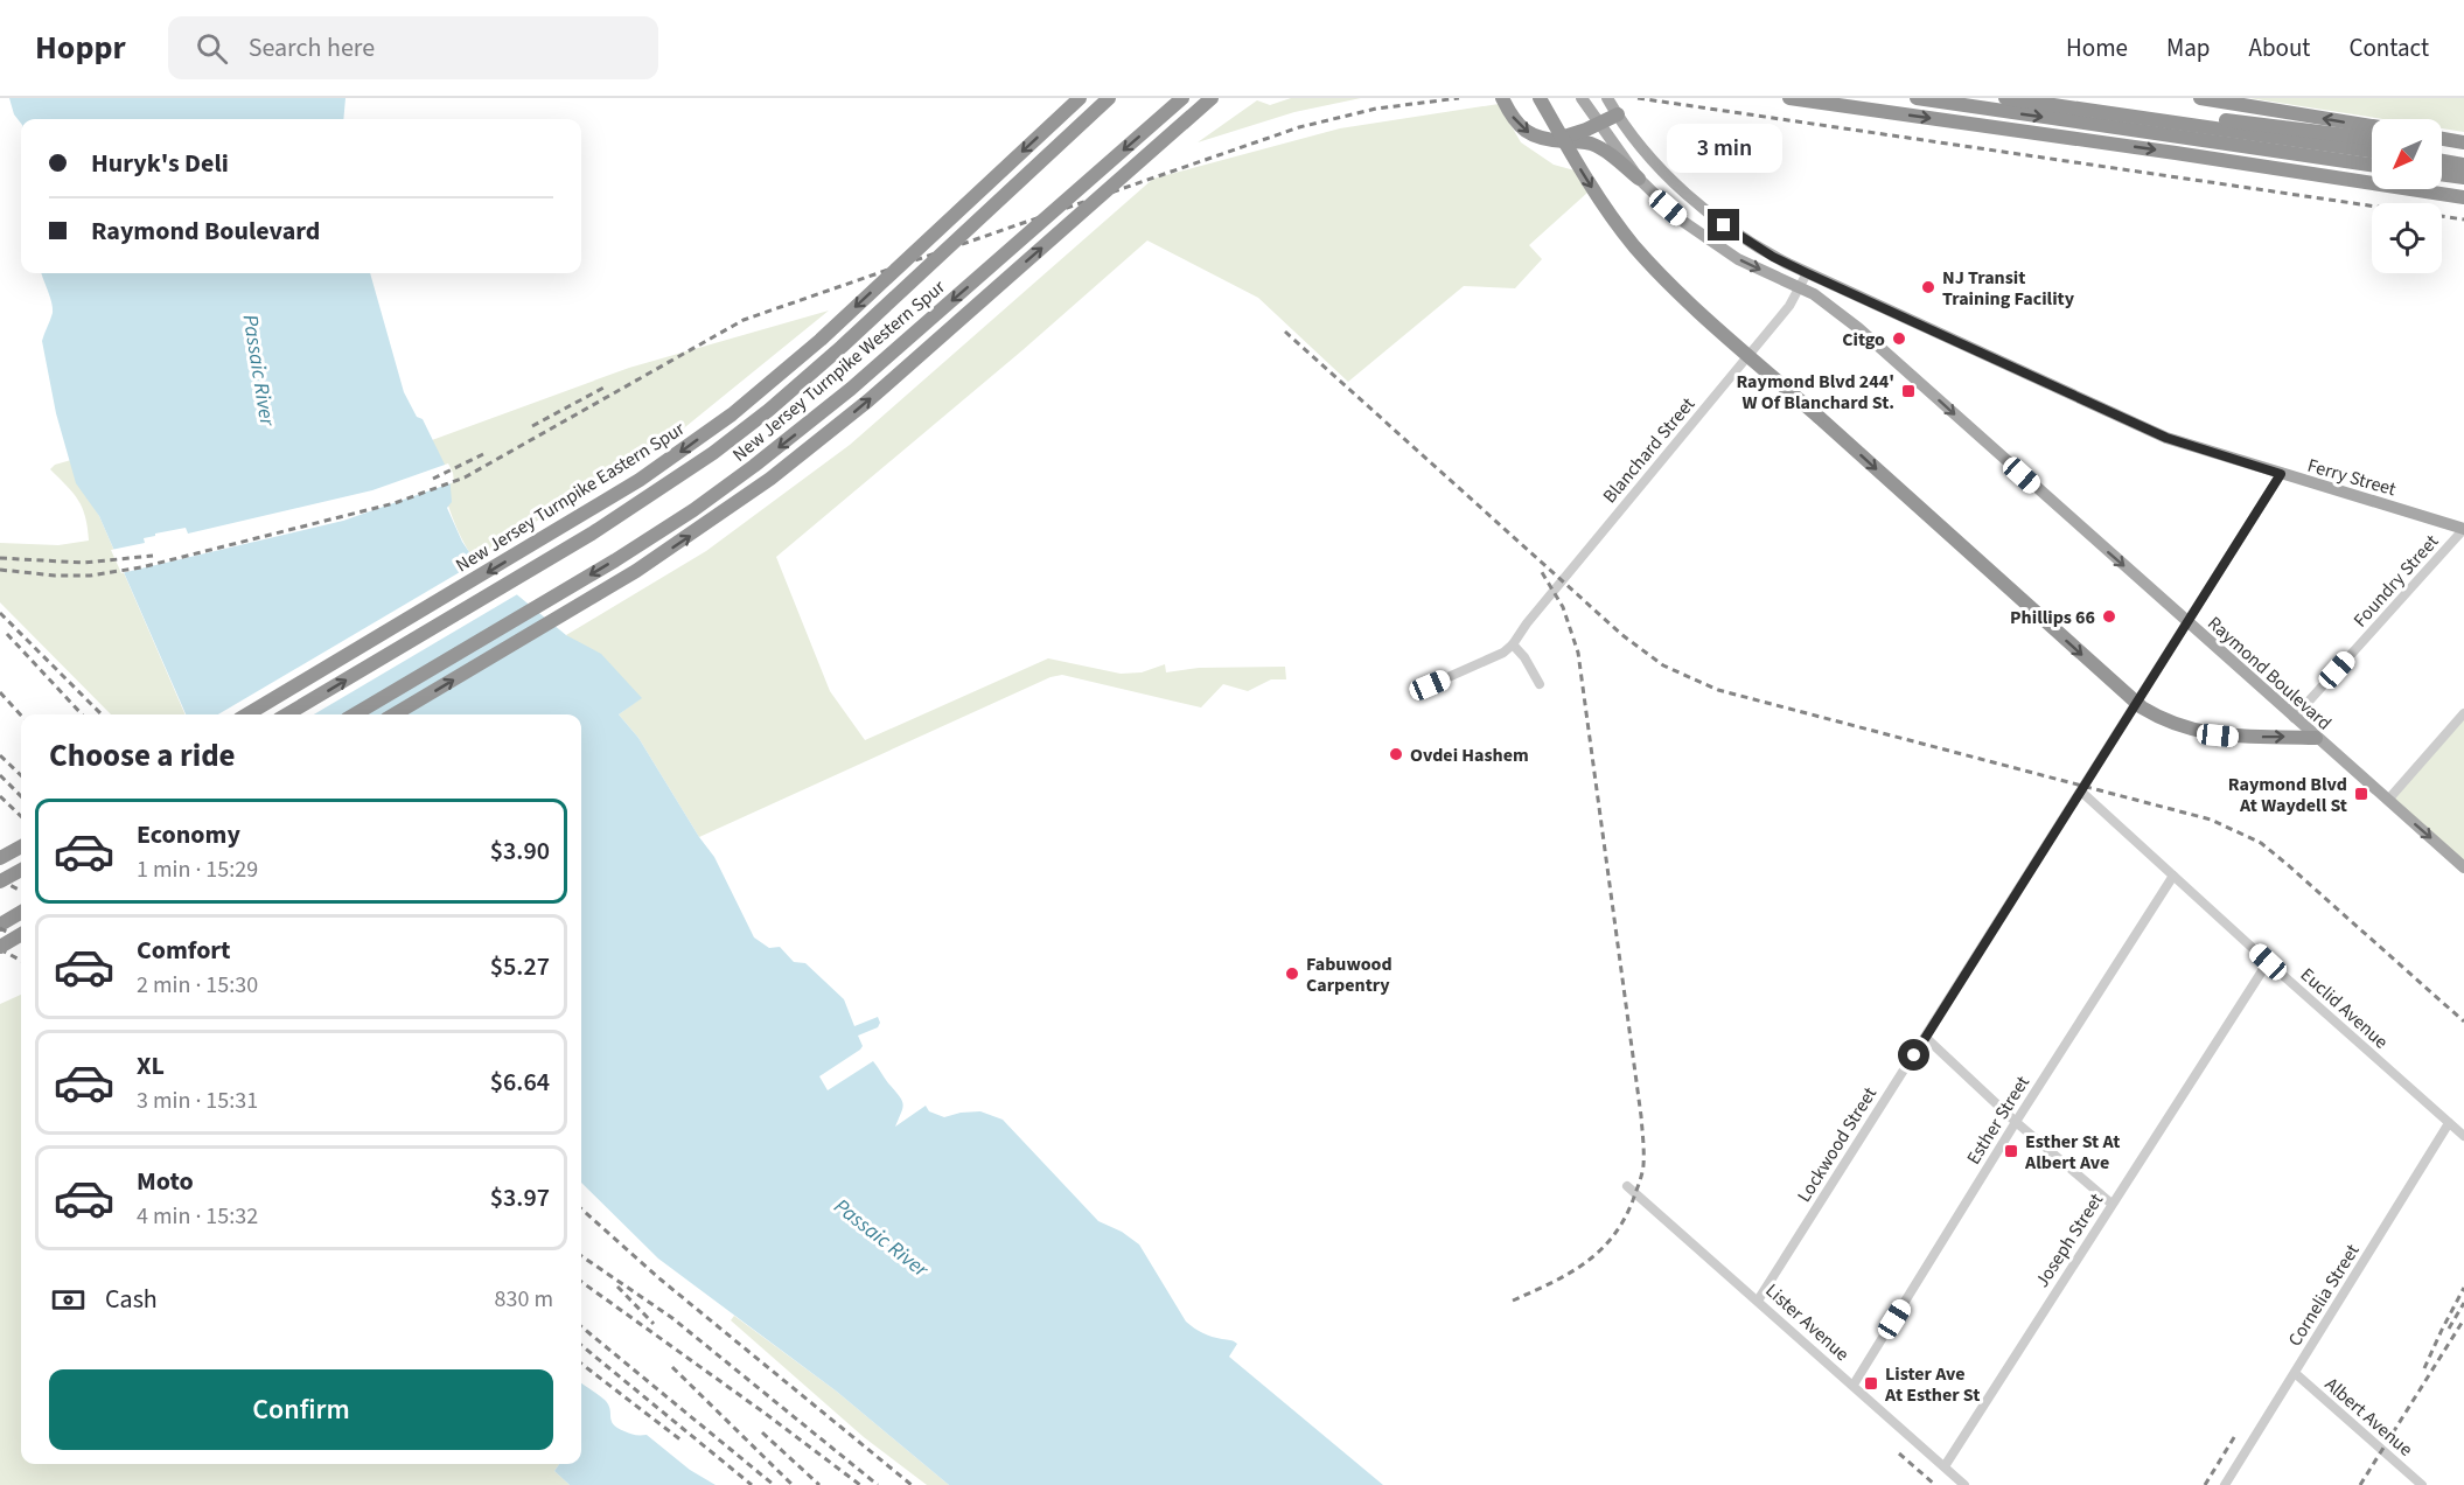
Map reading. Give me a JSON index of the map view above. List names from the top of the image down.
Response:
{
  "streets": {
    "highway": ["New Jersey Turnpike Western Spur", "New Jersey Turnpike Eastern Spur"],
    "main road": ["Ferry Street", "Raymond Boulevard"],
    "street": [
      "Blanchard Street",
      "Foundry Street",
      "Euclid Avenue",
      "Esther Street",
      "Lockwood Street",
      "Joseph Street",
      "Cornelia Street",
      "Lister Avenue",
      "Albert Avenue"
    ]
  },
  "crossings": [
    ["Blanchard Street", "Ferry Street"],
    ["Blanchard Street", "Raymond Boulevard"],
    ["Ferry Street", "Foundry Street"],
    ["Ferry Street", "Lockwood Street"],
    ["Foundry Street", "Raymond Boulevard"],
    ["Raymond Boulevard", "Lockwood Street"],
    ["Euclid Avenue", "Esther Street"],
    ["Euclid Avenue", "Lockwood Street"],
    ["Euclid Avenue", "Joseph Street"],
    ["Euclid Avenue", "Cornelia Street"],
    ["Esther Street", "Lister Avenue"],
    ["Lockwood Street", "Lister Avenue"],
    ["Joseph Street", "Lister Avenue"],
    ["Cornelia Street", "Albert Avenue"]
  ],
  "one_way": ["Raymond Boulevard"],
  "water": ["Passaic River"],
  "places": {
    "other": [
      "NJ Transit Training Facility",
      "Citgo",
      "Phillips 66",
      "Ovdei Hashem",
      "Fabuwood Carpentry"
    ],
    "transit": [
      "Raymond Blvd 244' W Of Blanchard St.",
      "Raymond Blvd At Waydell St",
      "Esther St At Albert Ave",
      "Lister Ave At Esther St"
    ]
  },
  "north": "bottom left",
  "page": {
    "header": "Hoppr",
    "search": "Search here",
    "nav": [
      "Home",
      "Map",
      "About",
      "Contact"
    ],
    "banner": ["Huryk's Deli", "Raymond Boulevard"],
    "bubble": "3 min",
    "heading": "Choose a ride",
    "list": [
      {
        "name": "Economy",
        "note": "1 min · 15:29",
        "value": "$3.90"
      },
      {
        "name": "Comfort",
        "note": "2 min · 15:30",
        "value": "$5.27"
      },
      {
        "name": "XL",
        "note": "3 min · 15:31",
        "value": "$6.64"
      },
      {
        "name": "Moto",
        "note": "4 min · 15:32",
        "value": "$3.97"
      }
    ],
    "pay": ["Cash", "830 m"],
    "buttons": "Confirm"
  }
}
